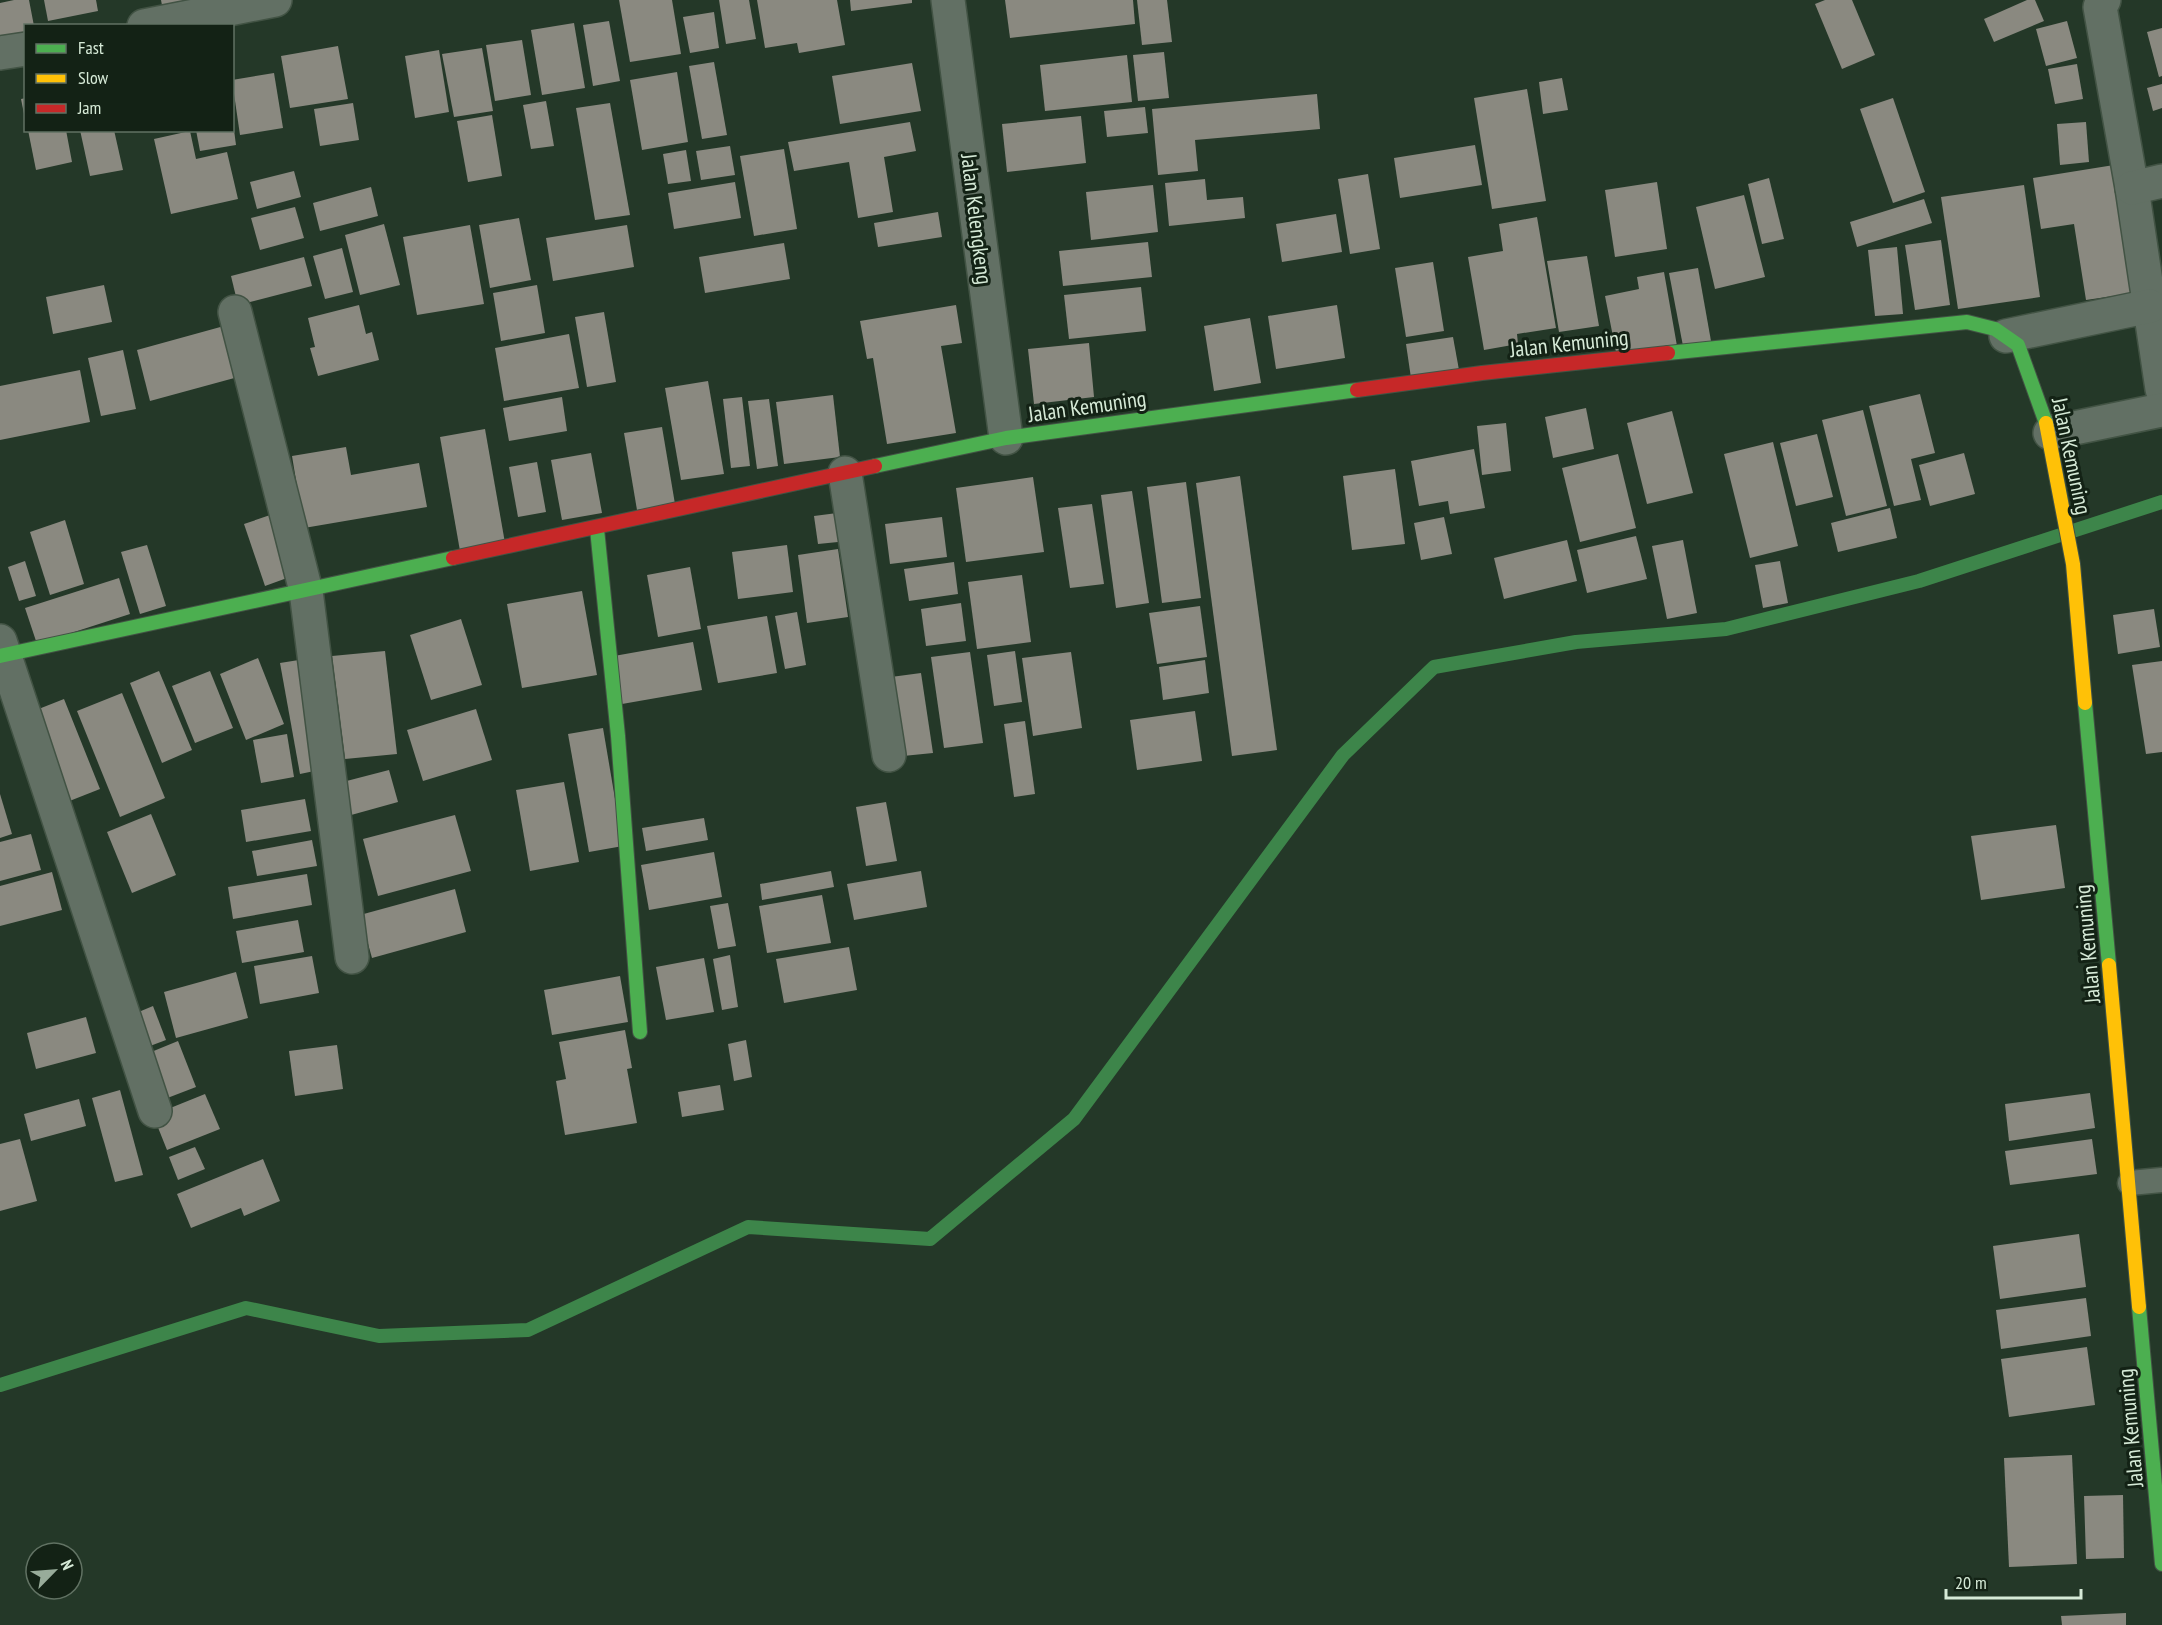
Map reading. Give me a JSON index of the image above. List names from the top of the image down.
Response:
{
  "streets": {
    "street": ["Jalan Kelengkeng", "Jalan Kemuning"]
  },
  "crossings": [
    ["Jalan Kelengkeng", "Jalan Kemuning"]
  ],
  "legend": ["Fast", "Slow", "Jam"],
  "scale_bar": "20 m",
  "north": "top right"
}
